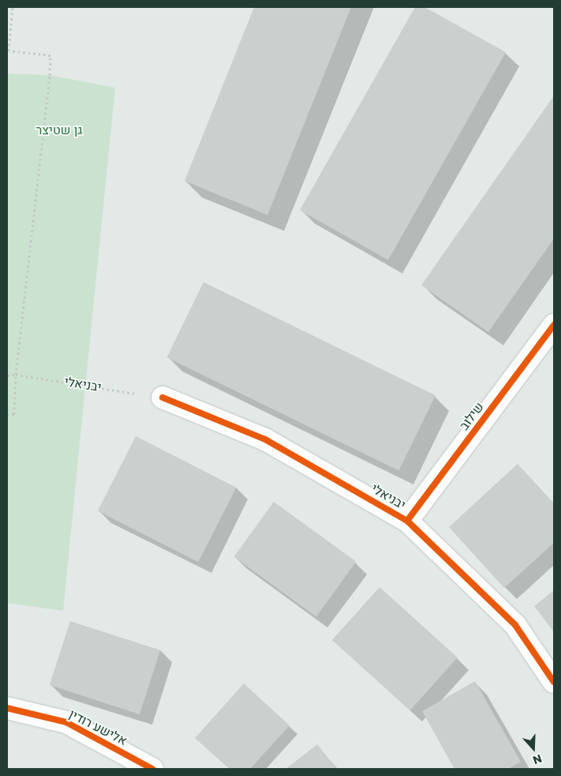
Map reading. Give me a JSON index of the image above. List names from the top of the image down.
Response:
{
  "streets": {
    "street": ["יבניאלי", "שילוב", "אלישע רודין"]
  },
  "crossings": [
    ["יבניאלי", "שילוב"]
  ],
  "parks": ["גן שטיצר"],
  "north": "bottom"
}
